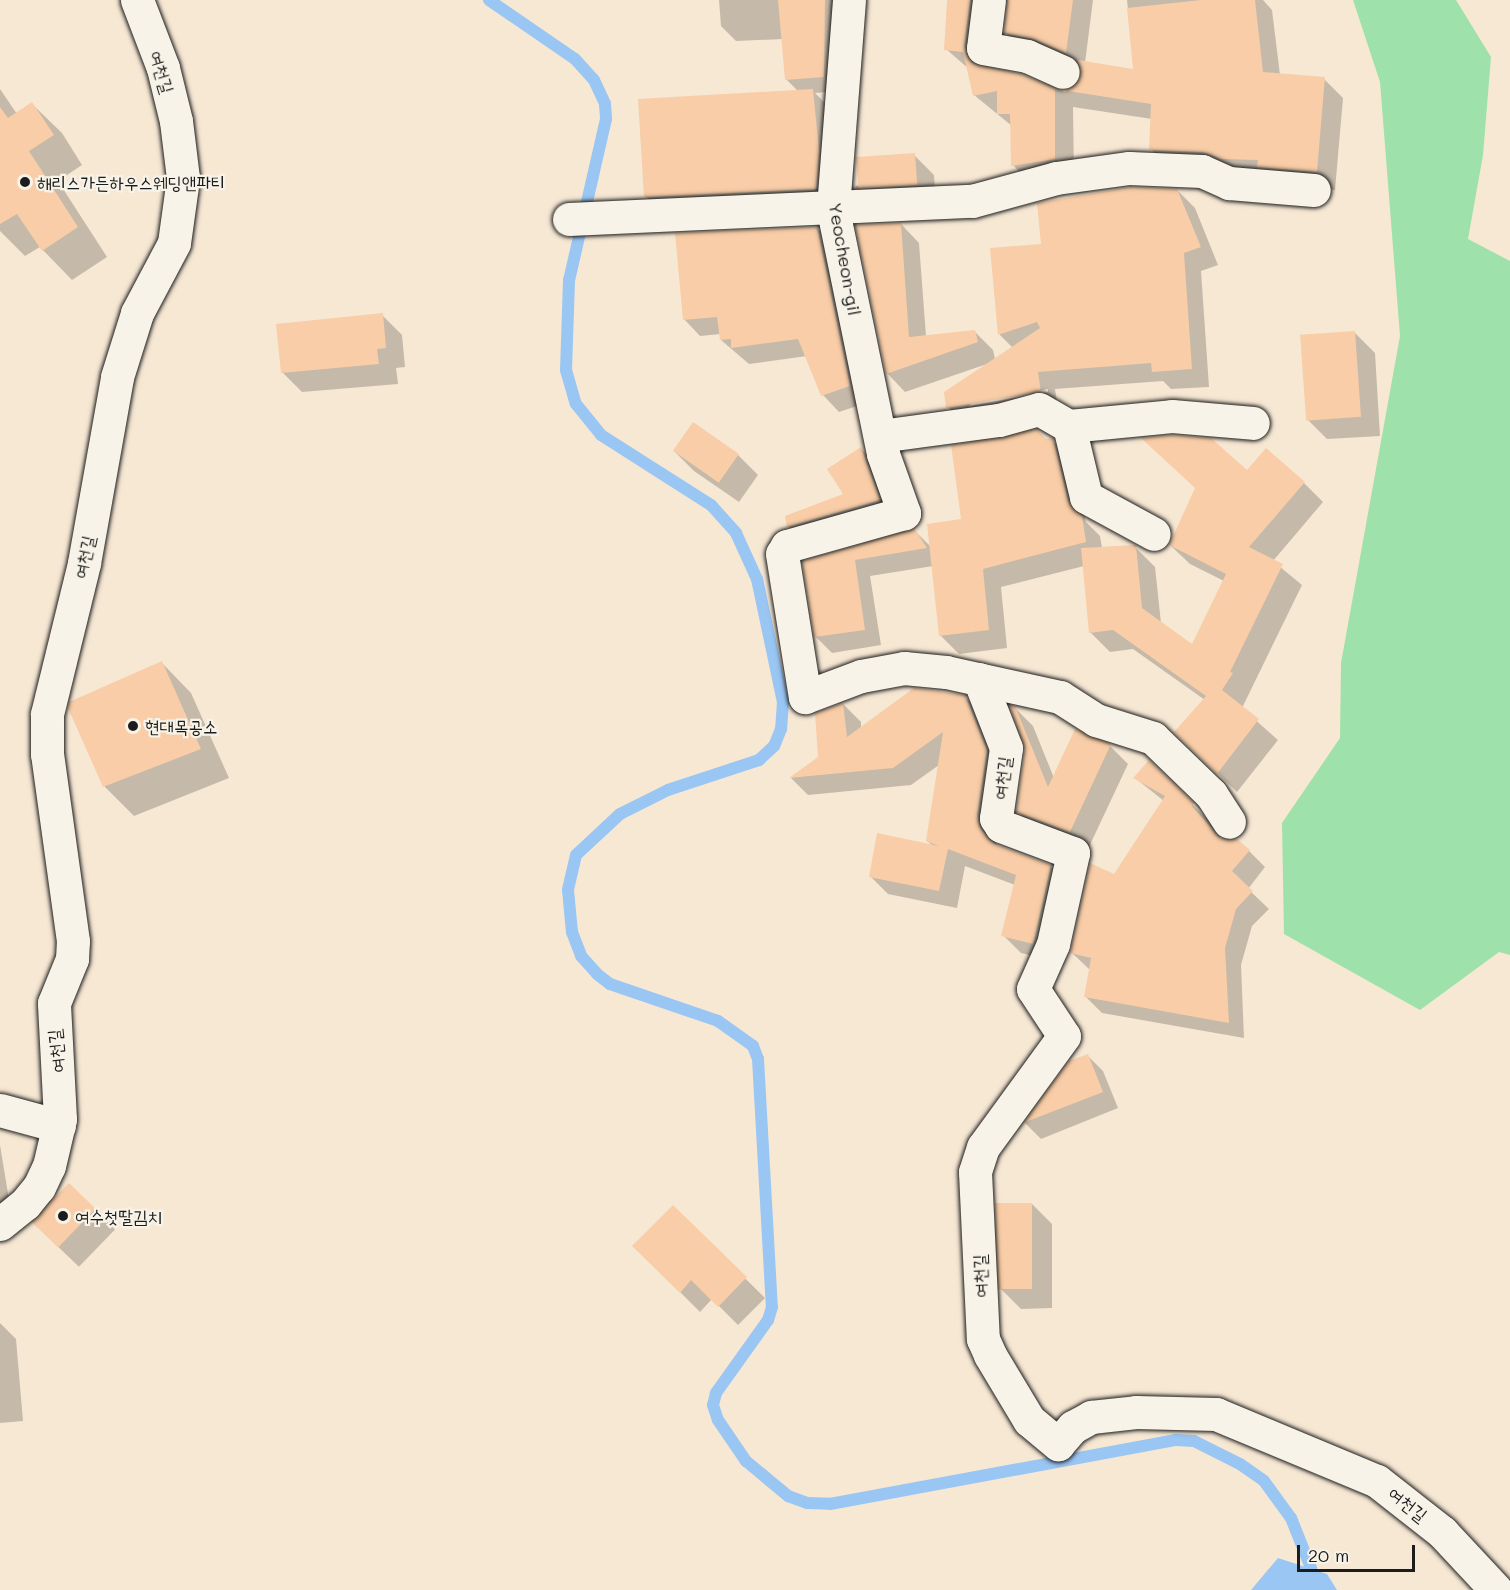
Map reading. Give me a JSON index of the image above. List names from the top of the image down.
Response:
{
  "streets": {
    "street": ["여천길", "Yeocheon-gil"]
  },
  "crossings": [
    ["여천길", "Yeocheon-gil"]
  ],
  "places": ["해리스가든하우스웨딩앤파티", "현대목공소", "여수첫딸김치"],
  "scale_bar": "20 m"
}
